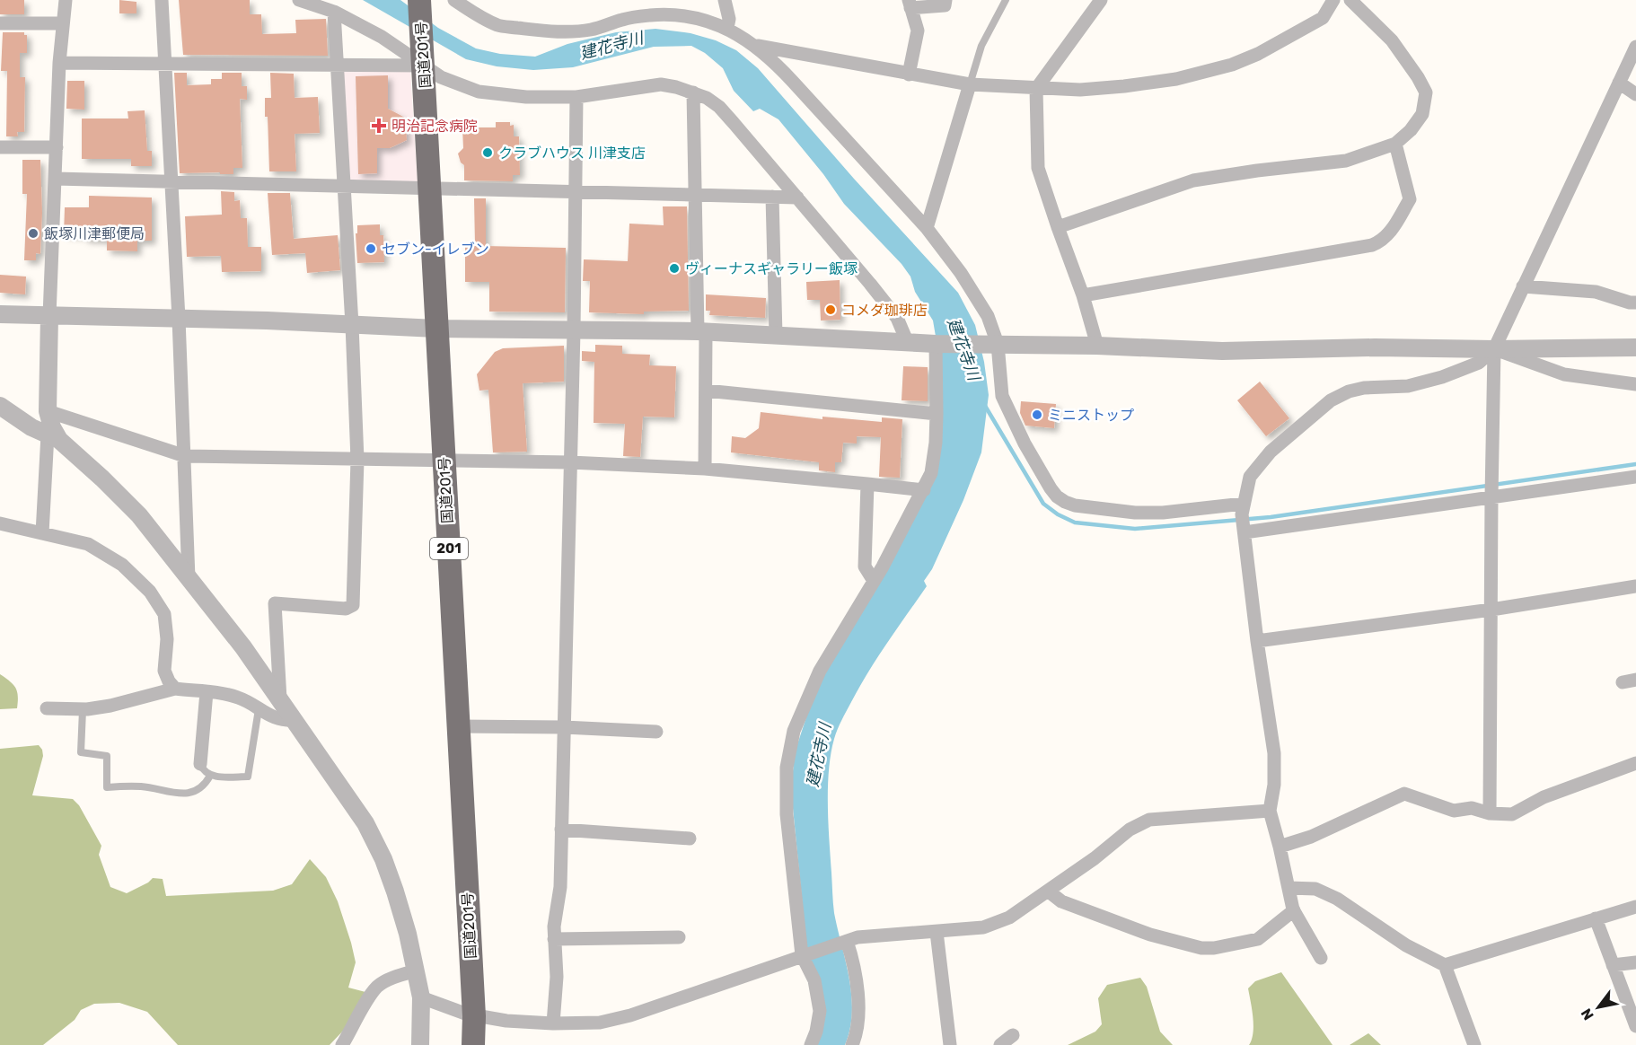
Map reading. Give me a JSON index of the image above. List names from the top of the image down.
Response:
{
  "streets": {
    "highway": ["国道201号", "201"]
  },
  "water": ["建花寺川"],
  "places": {
    "health": ["明治記念病院"],
    "other": [
      "クラブハウス 川津支店",
      "飯塚川津郵便局",
      "セブン-イレブン",
      "ヴィーナスギャラリー飯塚",
      "コメダ珈琲店",
      "ミニストップ"
    ]
  },
  "north": "bottom left"
}
